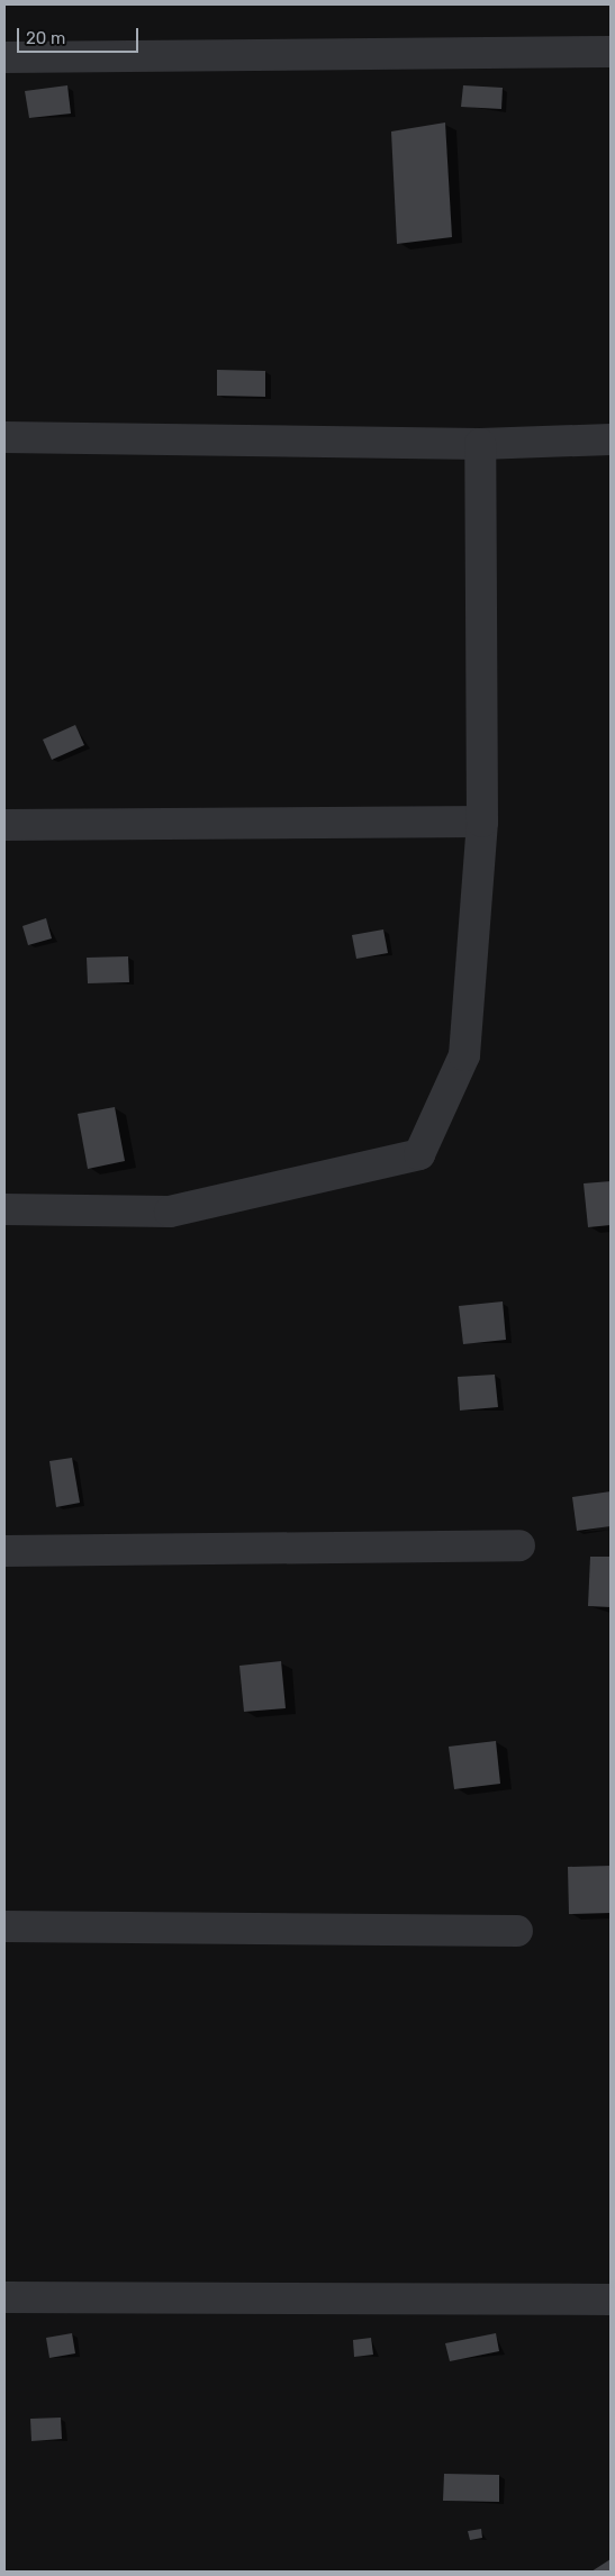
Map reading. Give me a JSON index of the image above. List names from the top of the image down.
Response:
{
  "scale_bar": "20 m"
}
